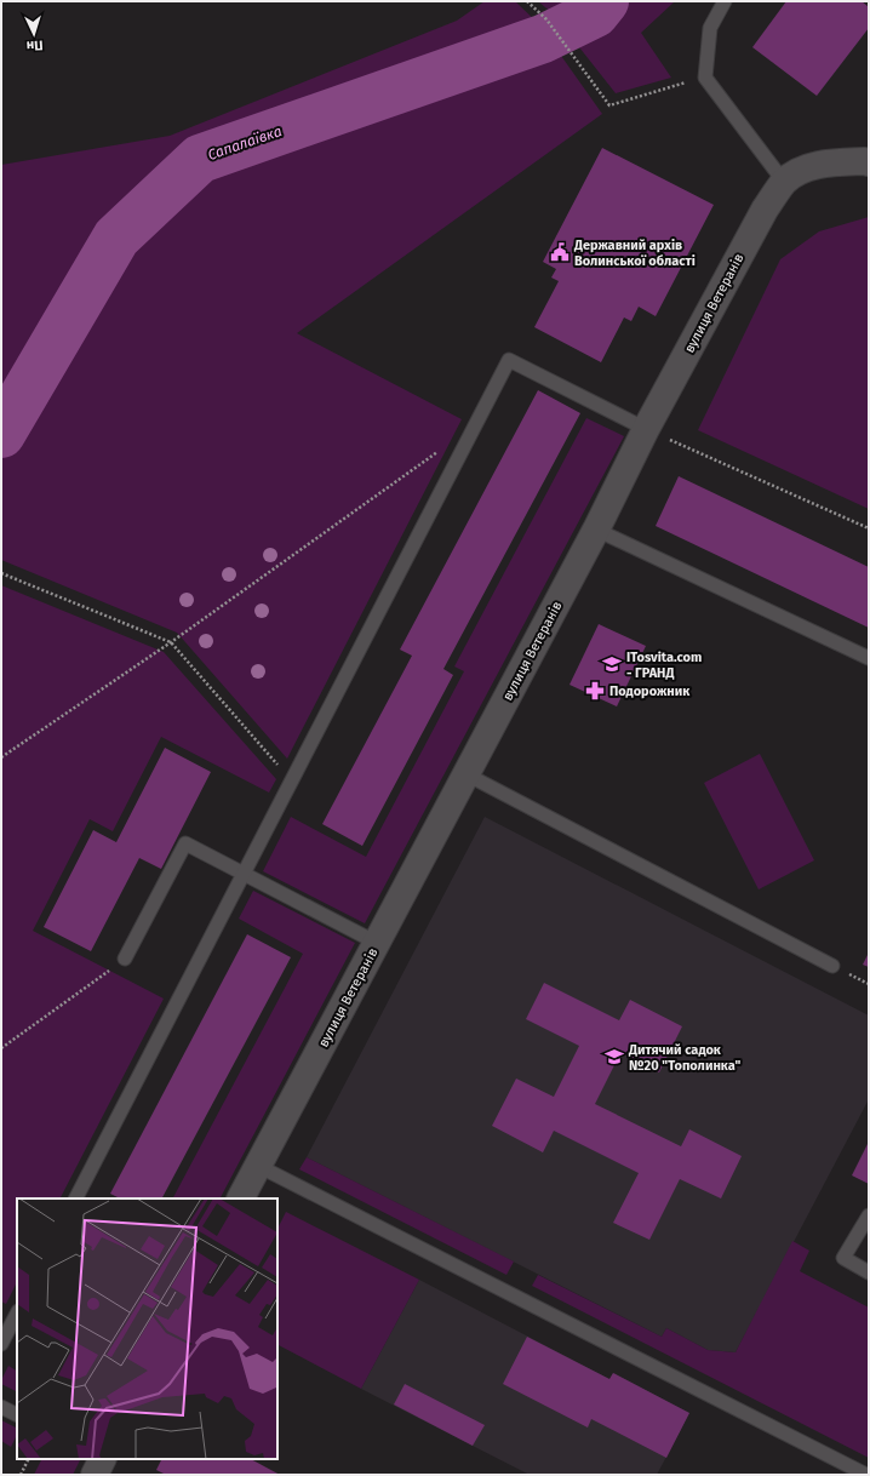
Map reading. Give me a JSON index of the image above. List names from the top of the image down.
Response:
{
  "streets": {
    "street": ["вулиця Ветеранів"]
  },
  "water": ["Сапалаївка"],
  "places": {
    "public building": ["Державний архів Волинської області"],
    "school or university": ["ITosvita.com - ГРАНД", "Дитячий садок №20 \"Тополинка\""],
    "pharmacy": ["Подорожник"]
  },
  "north": "bottom"
}
